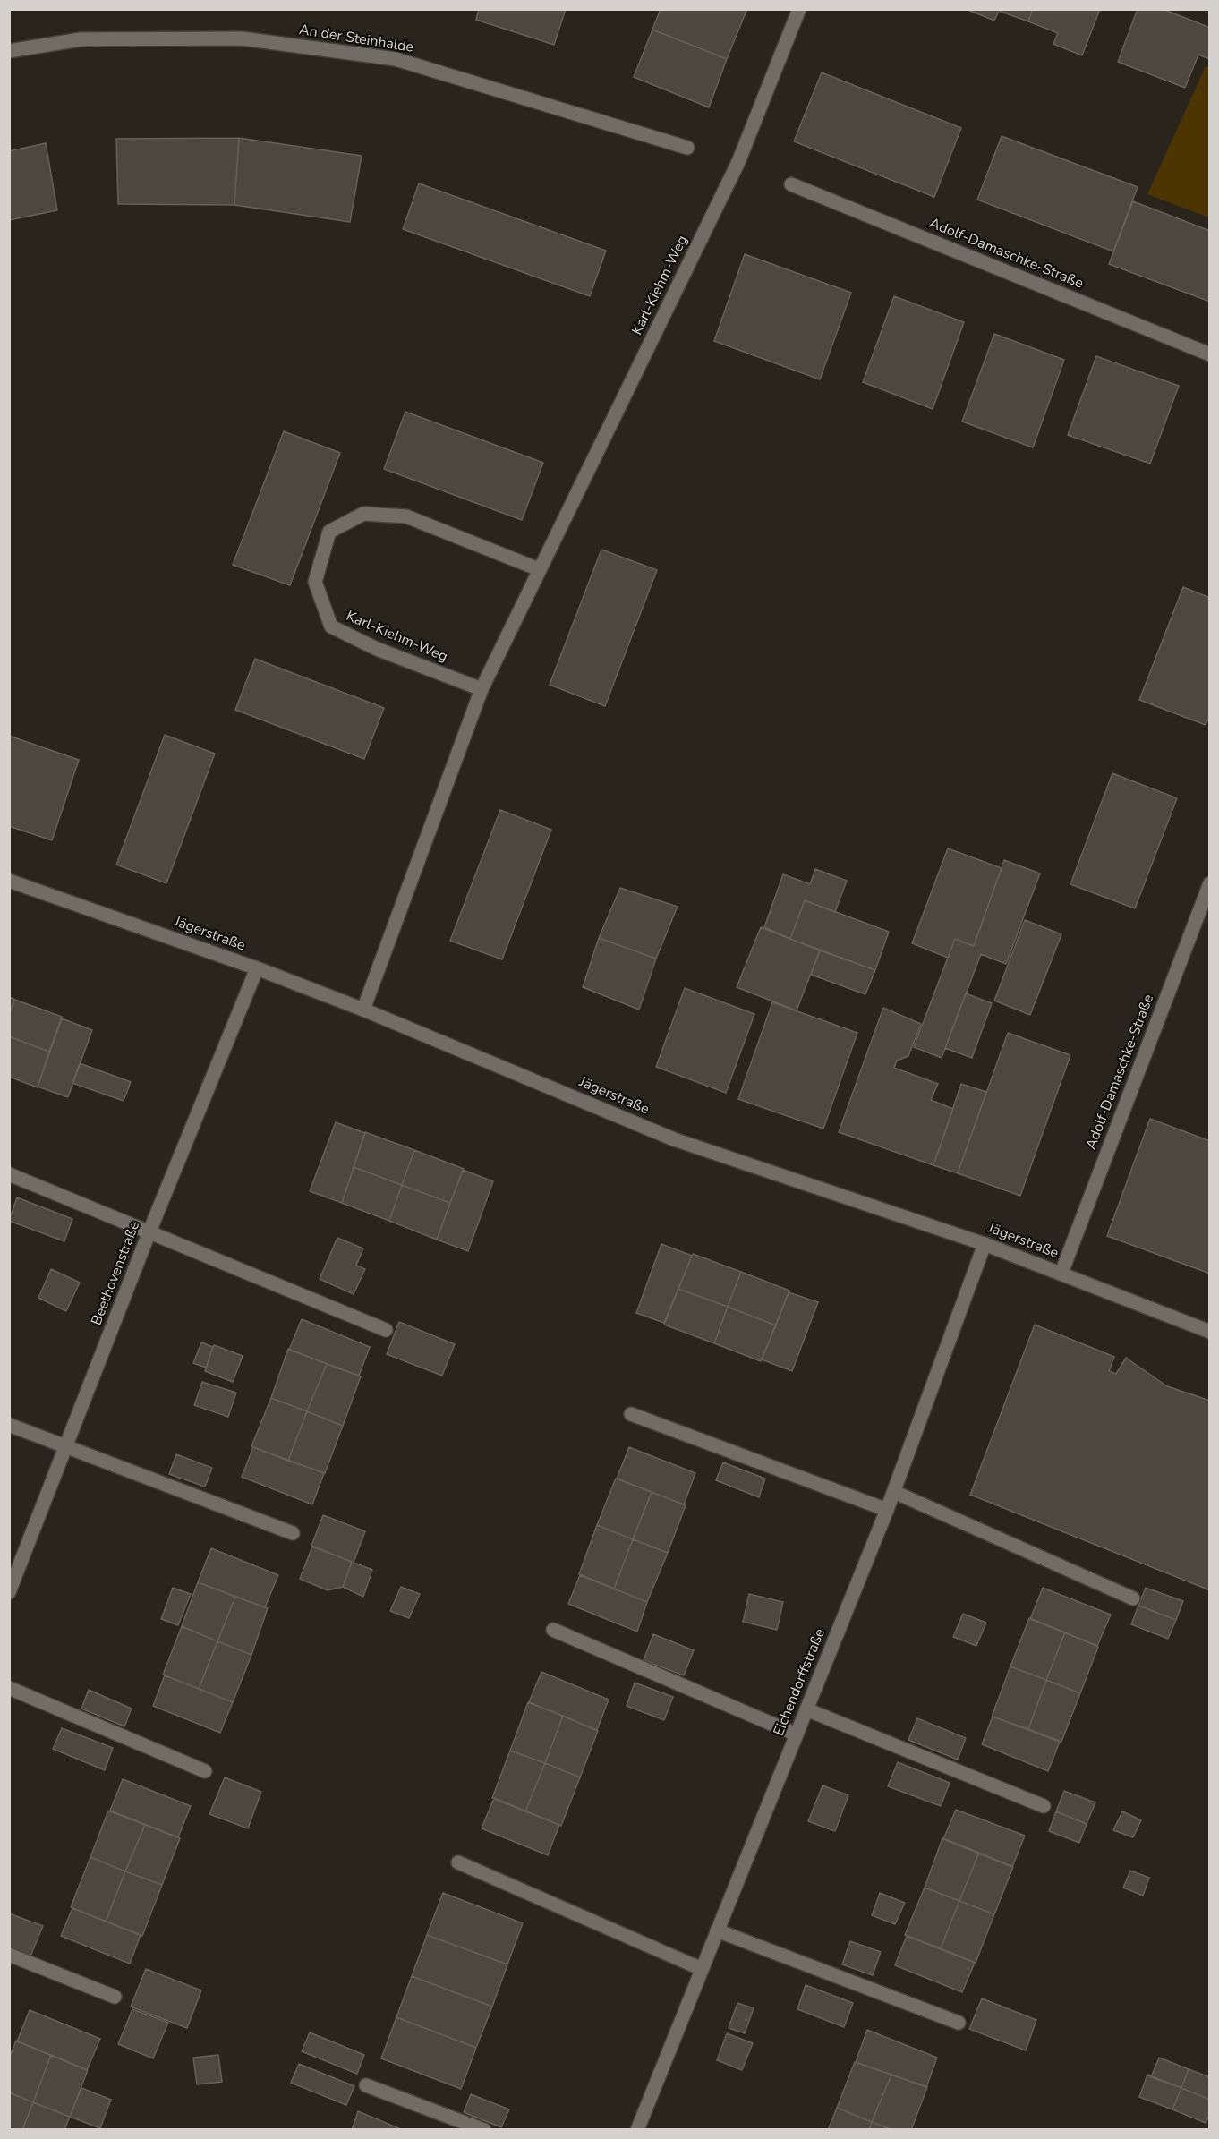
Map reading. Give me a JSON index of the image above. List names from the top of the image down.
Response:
{
  "streets": {
    "street": [
      "An der Steinhalde",
      "Adolf-Damaschke-Straße",
      "Karl-Kiehm-Weg",
      "Jägerstraße",
      "Beethovenstraße",
      "Eichendorffstraße"
    ]
  },
  "crossings": [
    ["Adolf-Damaschke-Straße", "Jägerstraße"],
    ["Karl-Kiehm-Weg", "Jägerstraße"],
    ["Jägerstraße", "Beethovenstraße"],
    ["Jägerstraße", "Eichendorffstraße"]
  ]
}
